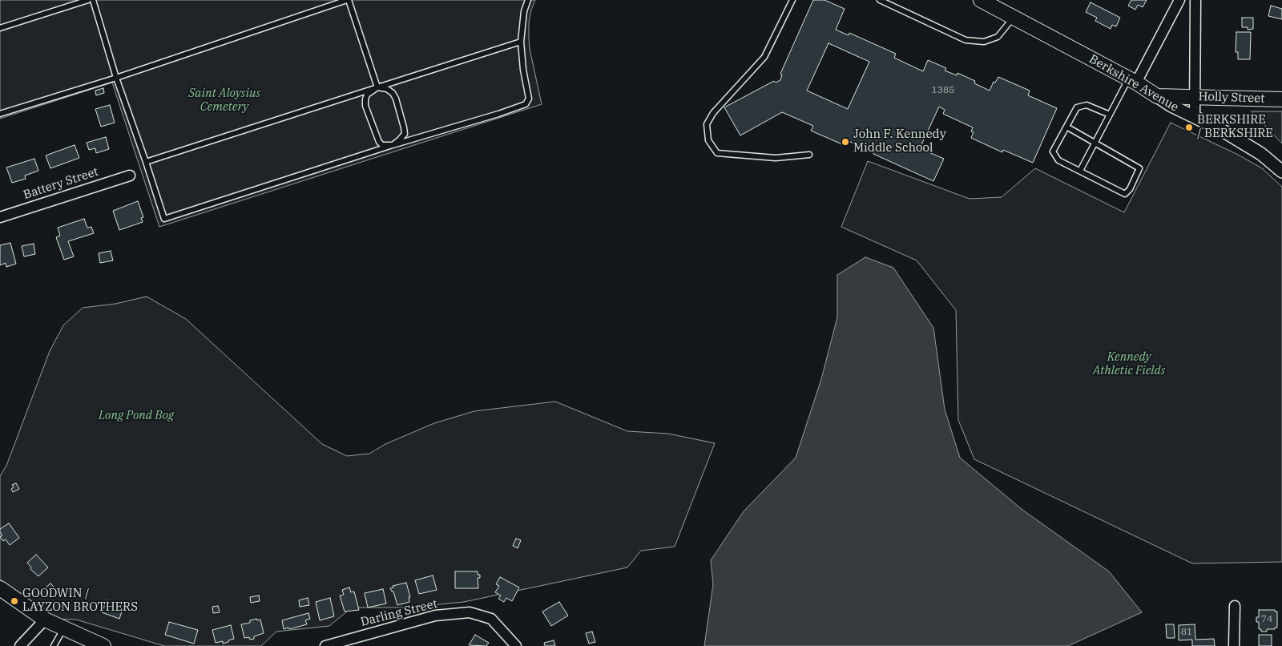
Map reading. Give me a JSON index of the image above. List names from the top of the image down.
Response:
{
  "streets": {
    "main road": ["Berkshire Avenue", "Holly Street"],
    "street": ["Battery Street", "Darling Street"]
  },
  "crossings": [
    ["Berkshire Avenue", "Holly Street"]
  ],
  "parks": ["Saint Aloysius Cemetery", "Kennedy Athletic Fields", "Long Pond Bog"],
  "places": ["BERKSHIRE / BERKSHIRE", "John F. Kennedy Middle School", "GOODWIN / LAYZON BROTHERS"],
  "house_numbers": ["1385", "74", "81"]
}
